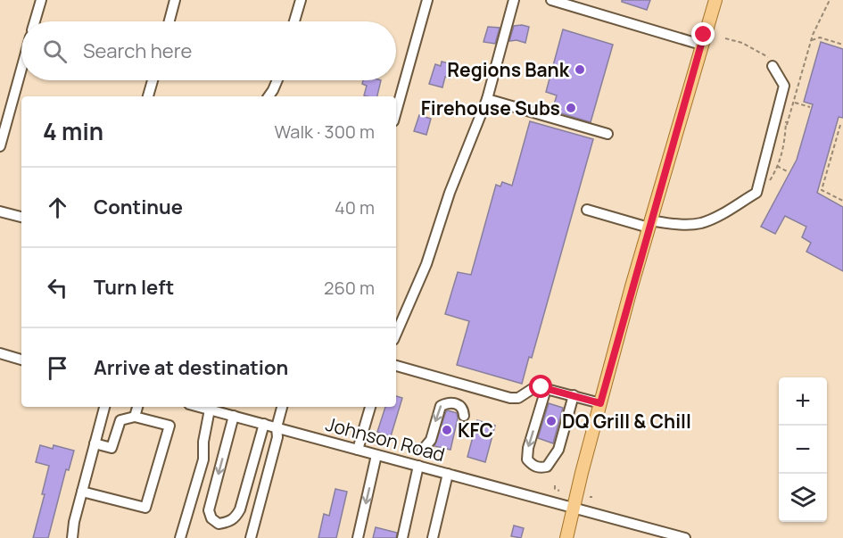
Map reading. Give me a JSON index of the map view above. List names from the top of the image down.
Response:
{
  "streets": {
    "street": ["Johnson Road"]
  },
  "places": [
    "Regions Bank",
    "Firehouse Subs",
    "DQ Grill & Chill",
    "KFC"
  ],
  "page": {
    "search": "Search here",
    "heading": ["4 min", "Walk · 300 m"],
    "list": [
      ["Continue", "40 m"],
      ["Turn left", "260 m"],
      "Arrive at destination"
    ],
    "map_buttons": ["+", "−"]
  }
}
